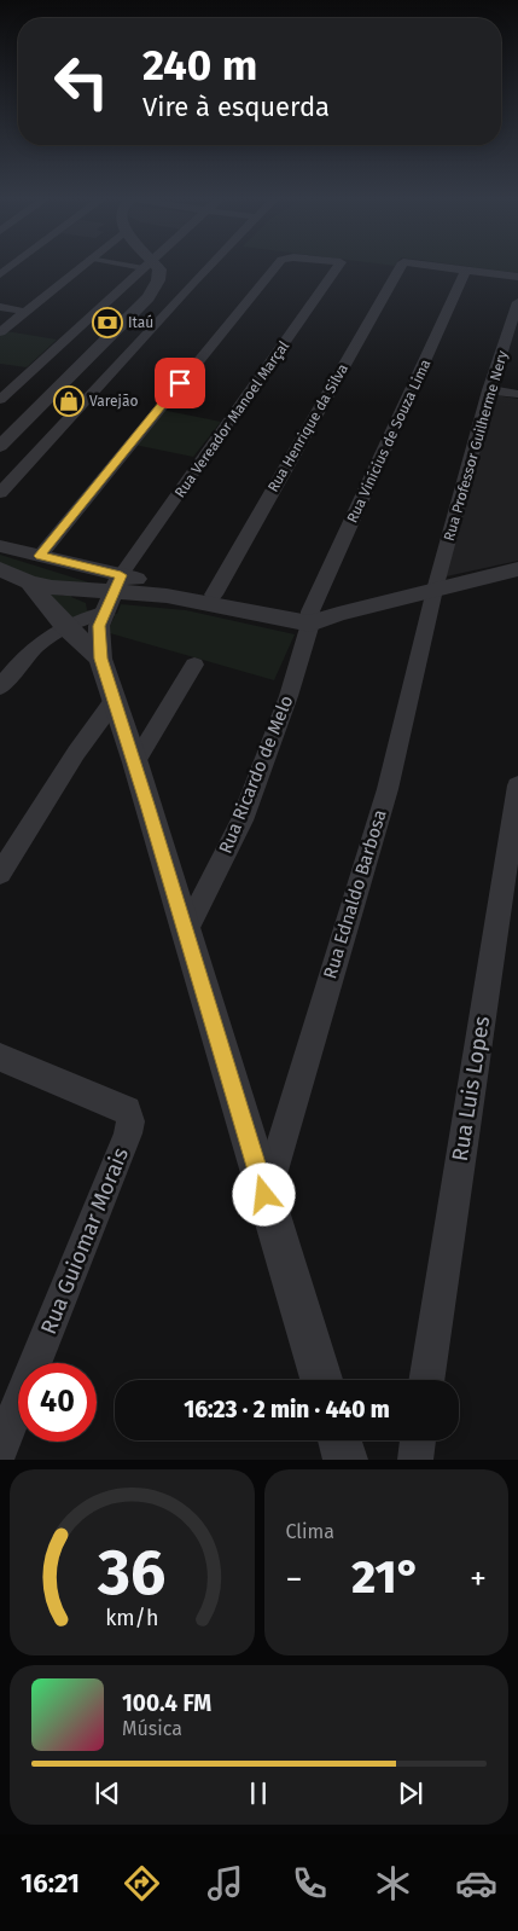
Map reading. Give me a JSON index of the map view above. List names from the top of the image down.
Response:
{
  "streets": {
    "street": [
      "Rua Vereador Manoel Marçal",
      "Rua Henrique da Silva",
      "Rua Vinícius de Souza Lima",
      "Rua Professor Guilherme Nery",
      "Rua Ricardo de Melo",
      "Rua Ednaldo Barbosa",
      "Rua Luis Lopes",
      "Rua Guiomar Morais"
    ]
  },
  "crossings": [
    ["Rua Henrique da Silva", "Rua Vinícius de Souza Lima"],
    ["Rua Vinícius de Souza Lima", "Rua Ricardo de Melo"],
    ["Rua Professor Guilherme Nery", "Rua Ednaldo Barbosa"]
  ],
  "places": {
    "bank": ["Itaú"],
    "shop": ["Varejão"]
  },
  "page": {
    "turn": ["240 m", "Vire à esquerda"],
    "limit": "40",
    "trip": "16:23 · 2 min · 440 m",
    "tile": "Clima",
    "heat": ["−", "21°", "+"],
    "song": ["100.4 FM", "Música"],
    "tabs": "16:21",
    "gauge": ["36", "km/h"]
  }
}
